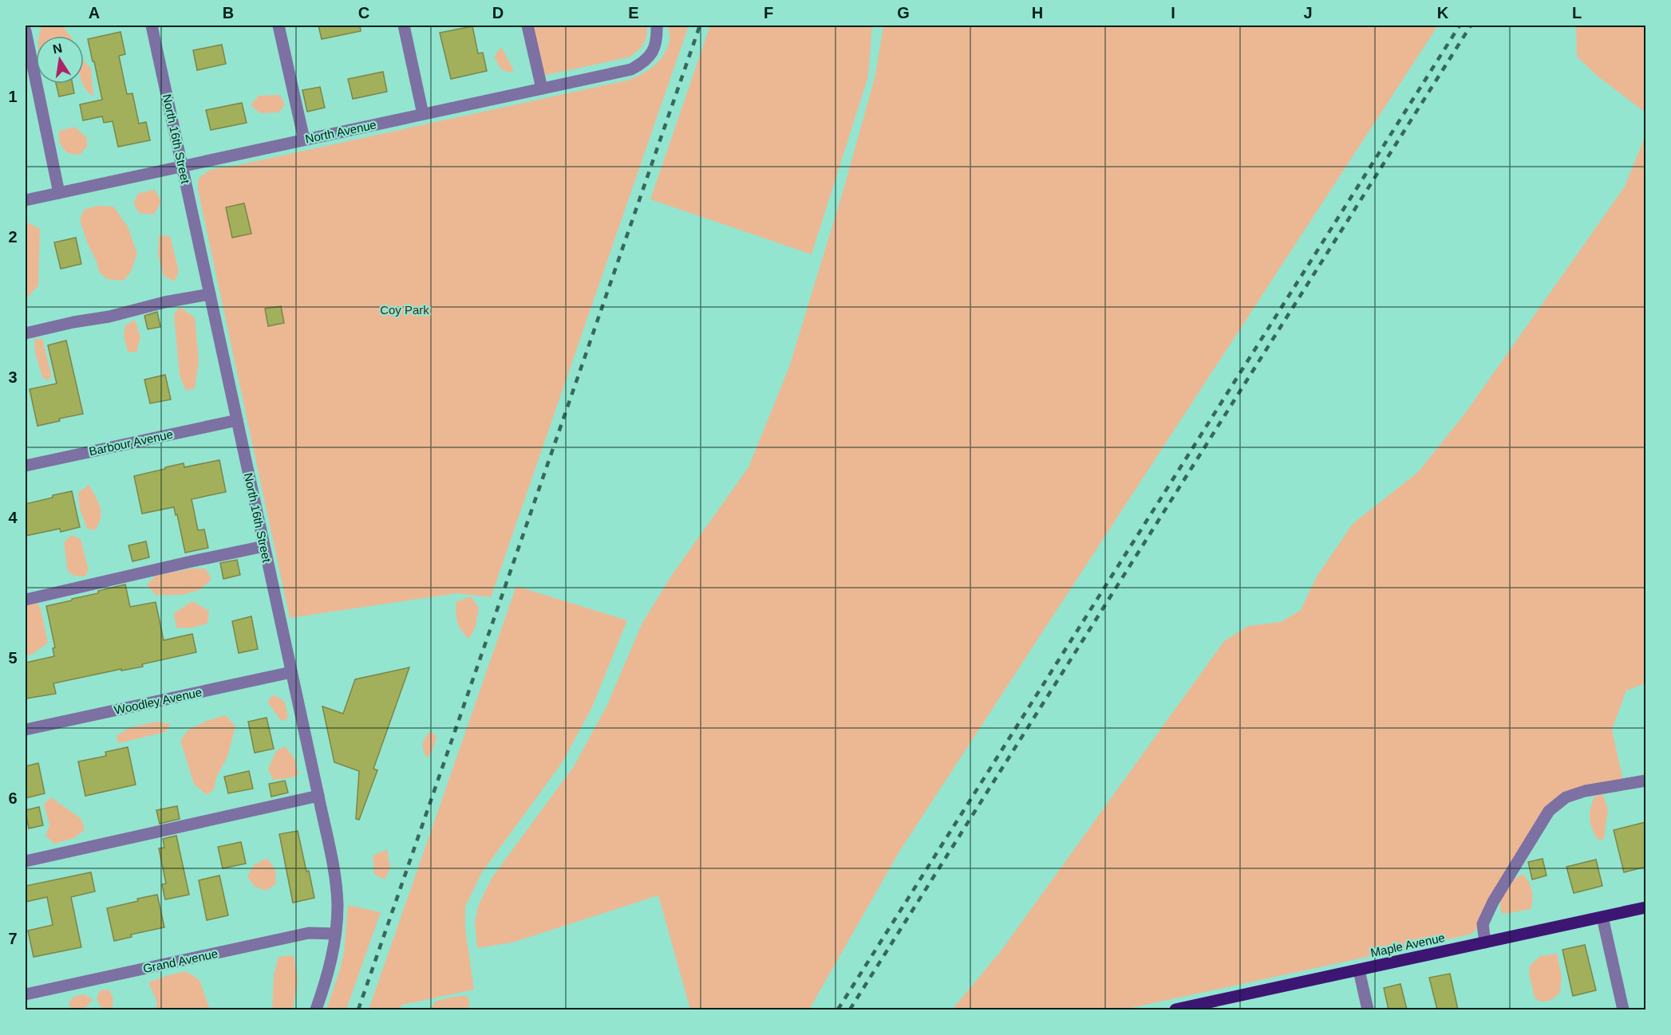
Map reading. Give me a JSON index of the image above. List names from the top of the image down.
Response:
{
  "streets": {
    "main road": ["Maple Avenue"],
    "street": [
      "North Avenue",
      "North 16th Street",
      "Barbour Avenue",
      "Woodley Avenue",
      "Grand Avenue"
    ]
  },
  "crossings": [
    ["North Avenue", "North 16th Street"],
    ["North 16th Street", "Barbour Avenue"],
    ["North 16th Street", "Woodley Avenue"],
    ["North 16th Street", "Grand Avenue"]
  ],
  "parks": ["Coy Park"],
  "north": "top",
  "grid": {
    "columns": [
      "A",
      "B",
      "C",
      "D",
      "E",
      "F",
      "G",
      "H",
      "I",
      "J",
      "K",
      "L"
    ],
    "rows": [
      "1",
      "2",
      "3",
      "4",
      "5",
      "6",
      "7"
    ]
  }
}
